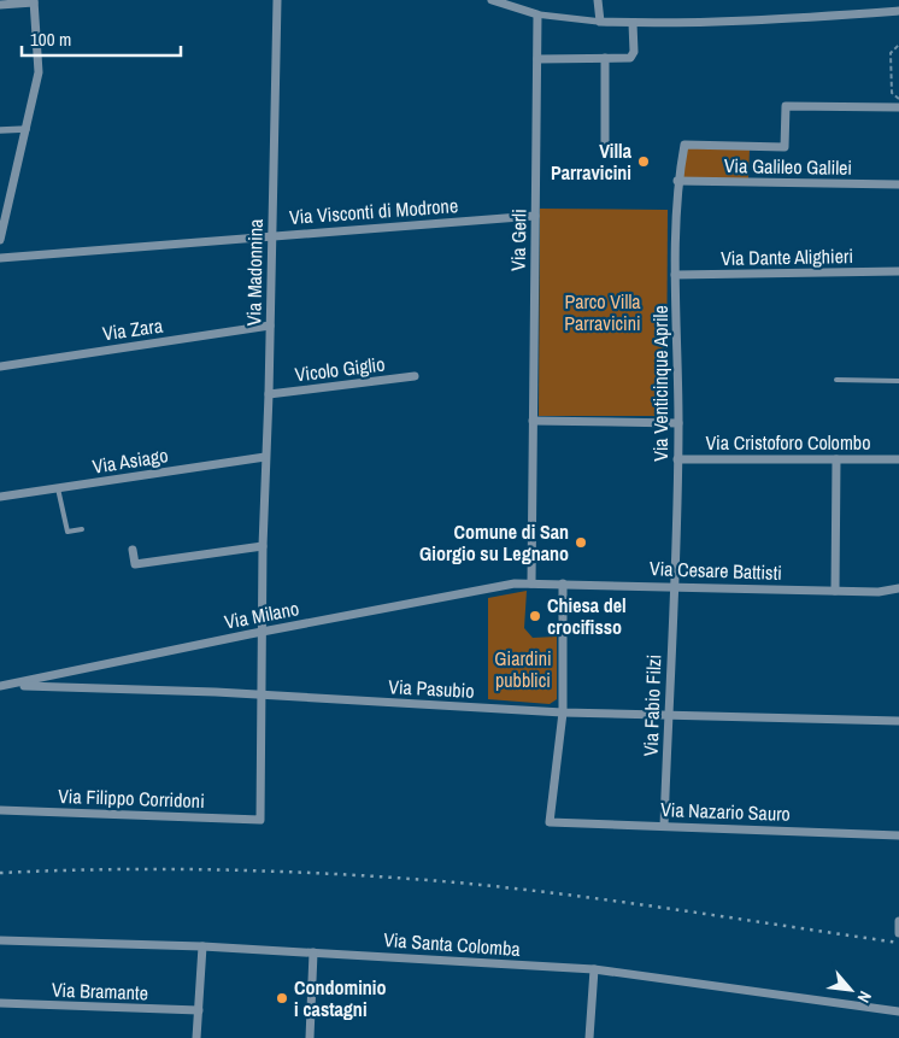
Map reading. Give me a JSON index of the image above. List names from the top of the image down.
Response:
{
  "streets": {
    "street": [
      "Via Galileo Galilei",
      "Via Visconti di Modrone",
      "Via Gerli",
      "Via Dante Alighieri",
      "Via Madonnina",
      "Via Zara",
      "Vicolo Giglio",
      "Via Venticinque Aprile",
      "Via Cristoforo Colombo",
      "Via Asiago",
      "Via Cesare Battisti",
      "Via Milano",
      "Via Pasubio",
      "Via Fabio Filzi",
      "Via Filippo Corridoni",
      "Via Nazario Sauro",
      "Via Santa Colomba",
      "Via Bramante"
    ]
  },
  "crossings": [
    ["Via Galileo Galilei", "Via Venticinque Aprile"],
    ["Via Visconti di Modrone", "Via Gerli"],
    ["Via Visconti di Modrone", "Via Madonnina"],
    ["Via Gerli", "Via Cesare Battisti"],
    ["Via Gerli", "Via Milano"],
    ["Via Dante Alighieri", "Via Venticinque Aprile"],
    ["Via Madonnina", "Via Zara"],
    ["Via Madonnina", "Vicolo Giglio"],
    ["Via Madonnina", "Via Asiago"],
    ["Via Madonnina", "Via Milano"],
    ["Via Madonnina", "Via Pasubio"],
    ["Via Madonnina", "Via Filippo Corridoni"],
    ["Via Venticinque Aprile", "Via Cristoforo Colombo"],
    ["Via Venticinque Aprile", "Via Cesare Battisti"],
    ["Via Venticinque Aprile", "Via Fabio Filzi"],
    ["Via Cesare Battisti", "Via Milano"],
    ["Via Cesare Battisti", "Via Fabio Filzi"],
    ["Via Milano", "Via Pasubio"],
    ["Via Pasubio", "Via Fabio Filzi"],
    ["Via Pasubio", "Via Nazario Sauro"],
    ["Via Fabio Filzi", "Via Nazario Sauro"]
  ],
  "parks": ["Parco Villa Parravicini", "Giardini pubblici"],
  "places": [
    "Villa Parravicini",
    "Comune di San Giorgio su Legnano",
    "Chiesa del crocifisso",
    "Condominio i castagni"
  ],
  "scale_bar": "100 m",
  "north": "bottom right"
}
